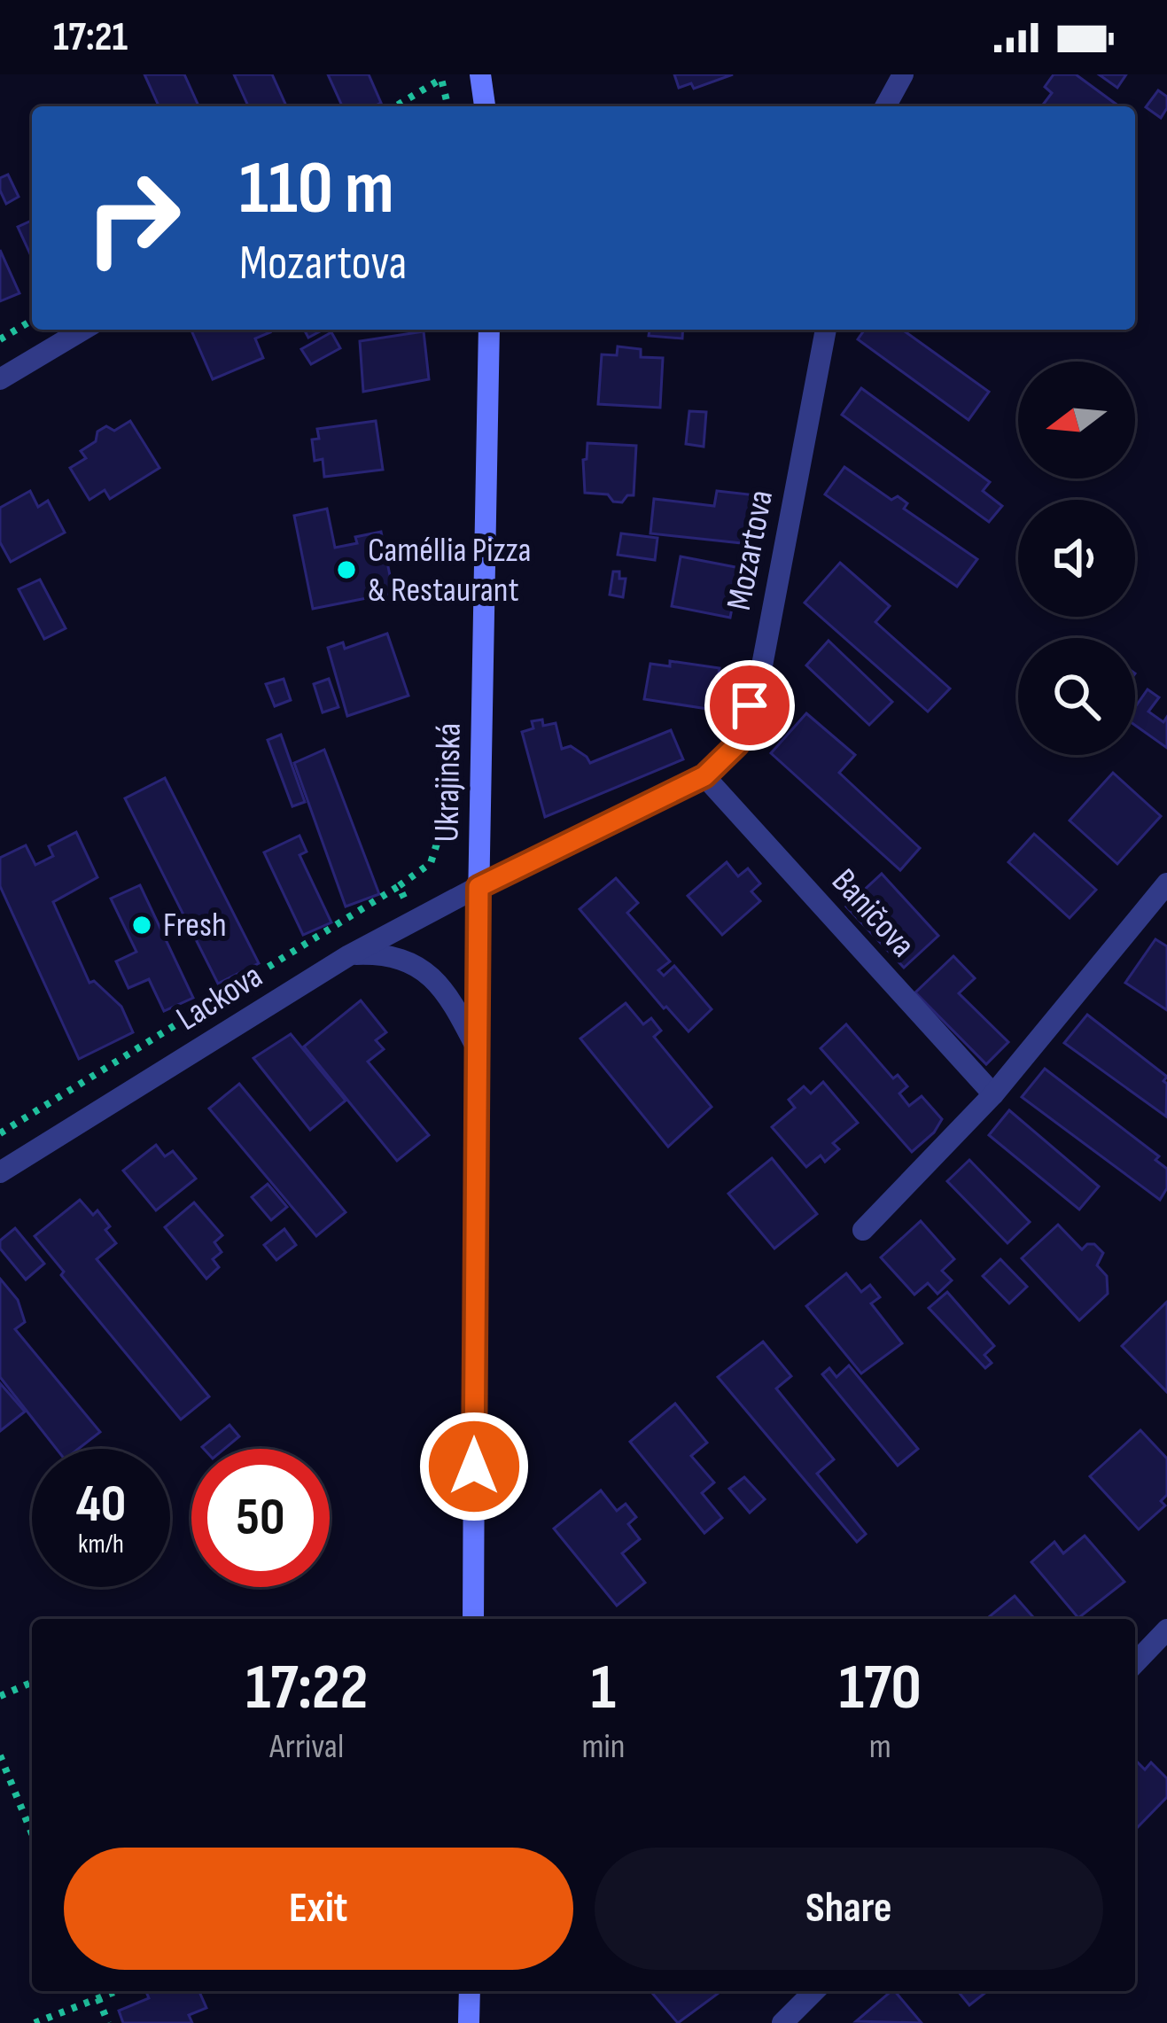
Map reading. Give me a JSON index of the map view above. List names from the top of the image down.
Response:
{
  "streets": {
    "main road": ["Ukrajinská"],
    "street": ["Mozartova", "Baničova", "Lackova"]
  },
  "crossings": [
    ["Mozartova", "Ukrajinská"],
    ["Mozartova", "Baničova"],
    ["Mozartova", "Lackova"],
    ["Ukrajinská", "Lackova"]
  ],
  "places": ["Caméllia Pizza & Restaurant", "Fresh"],
  "north": "left",
  "page": {
    "status": "17:21",
    "turn": ["110 m", "Mozartova"],
    "speed": "40 km/h",
    "limit": "50",
    "eta": [
      "17:22",
      "Arrival",
      "1",
      "min",
      "170",
      "m"
    ],
    "buttons": ["Exit", "Share"]
  }
}
